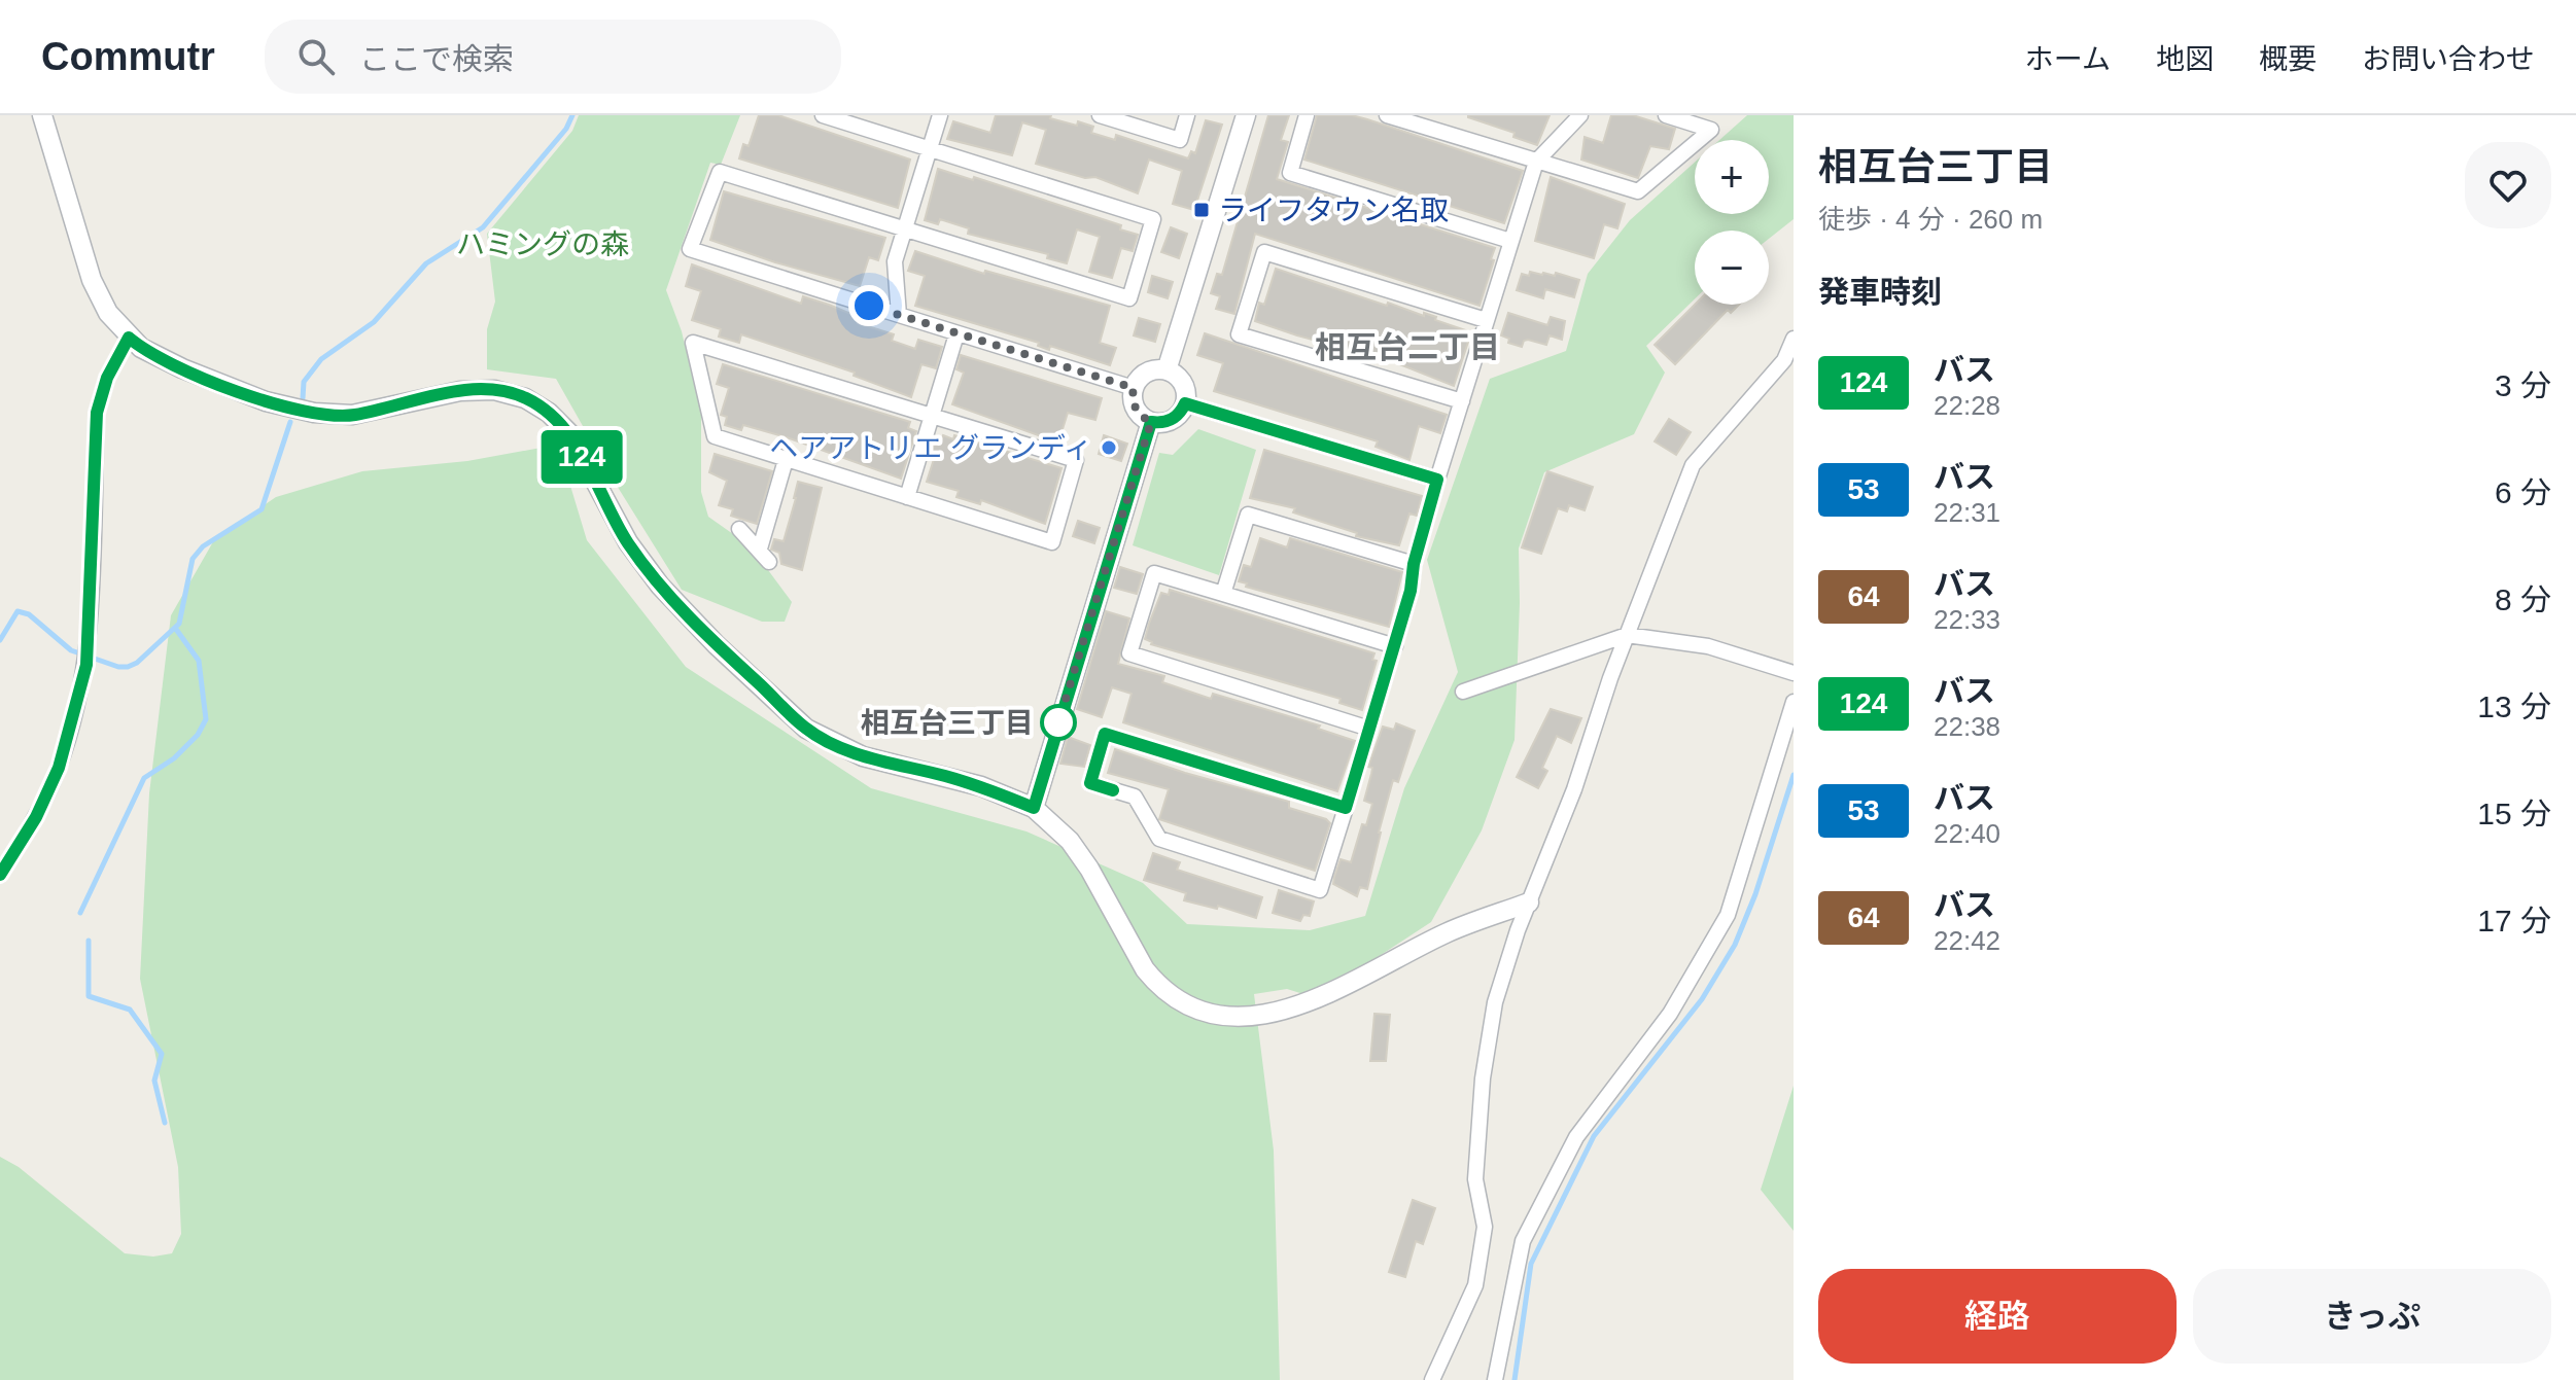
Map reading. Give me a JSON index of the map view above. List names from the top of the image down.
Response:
{
  "districts": ["相互台二丁目"],
  "parks": ["ハミングの森"],
  "places": {
    "transit": ["ライフタウン名取"],
    "other": ["ヘアアトリエ グランディ", "相互台三丁目"]
  },
  "lines": ["bus line 124"],
  "page": {
    "header": "Commutr",
    "search": "ここで検索",
    "nav": [
      "ホーム",
      "地図",
      "概要",
      "お問い合わせ"
    ],
    "on_map": "124",
    "heading": [
      ["相互台三丁目", "徒歩 · 4 分 · 260 m"],
      "発車時刻"
    ],
    "map_buttons": ["+", "−"],
    "list": [
      {
        "mark": "124",
        "name": "バス",
        "note": "22:28",
        "value": "3 分"
      },
      {
        "mark": "53",
        "name": "バス",
        "note": "22:31",
        "value": "6 分"
      },
      {
        "mark": "64",
        "name": "バス",
        "note": "22:33",
        "value": "8 分"
      },
      {
        "mark": "124",
        "name": "バス",
        "note": "22:38",
        "value": "13 分"
      },
      {
        "mark": "53",
        "name": "バス",
        "note": "22:40",
        "value": "15 分"
      },
      {
        "mark": "64",
        "name": "バス",
        "note": "22:42",
        "value": "17 分"
      }
    ],
    "buttons": ["経路", "きっぷ"]
  }
}
